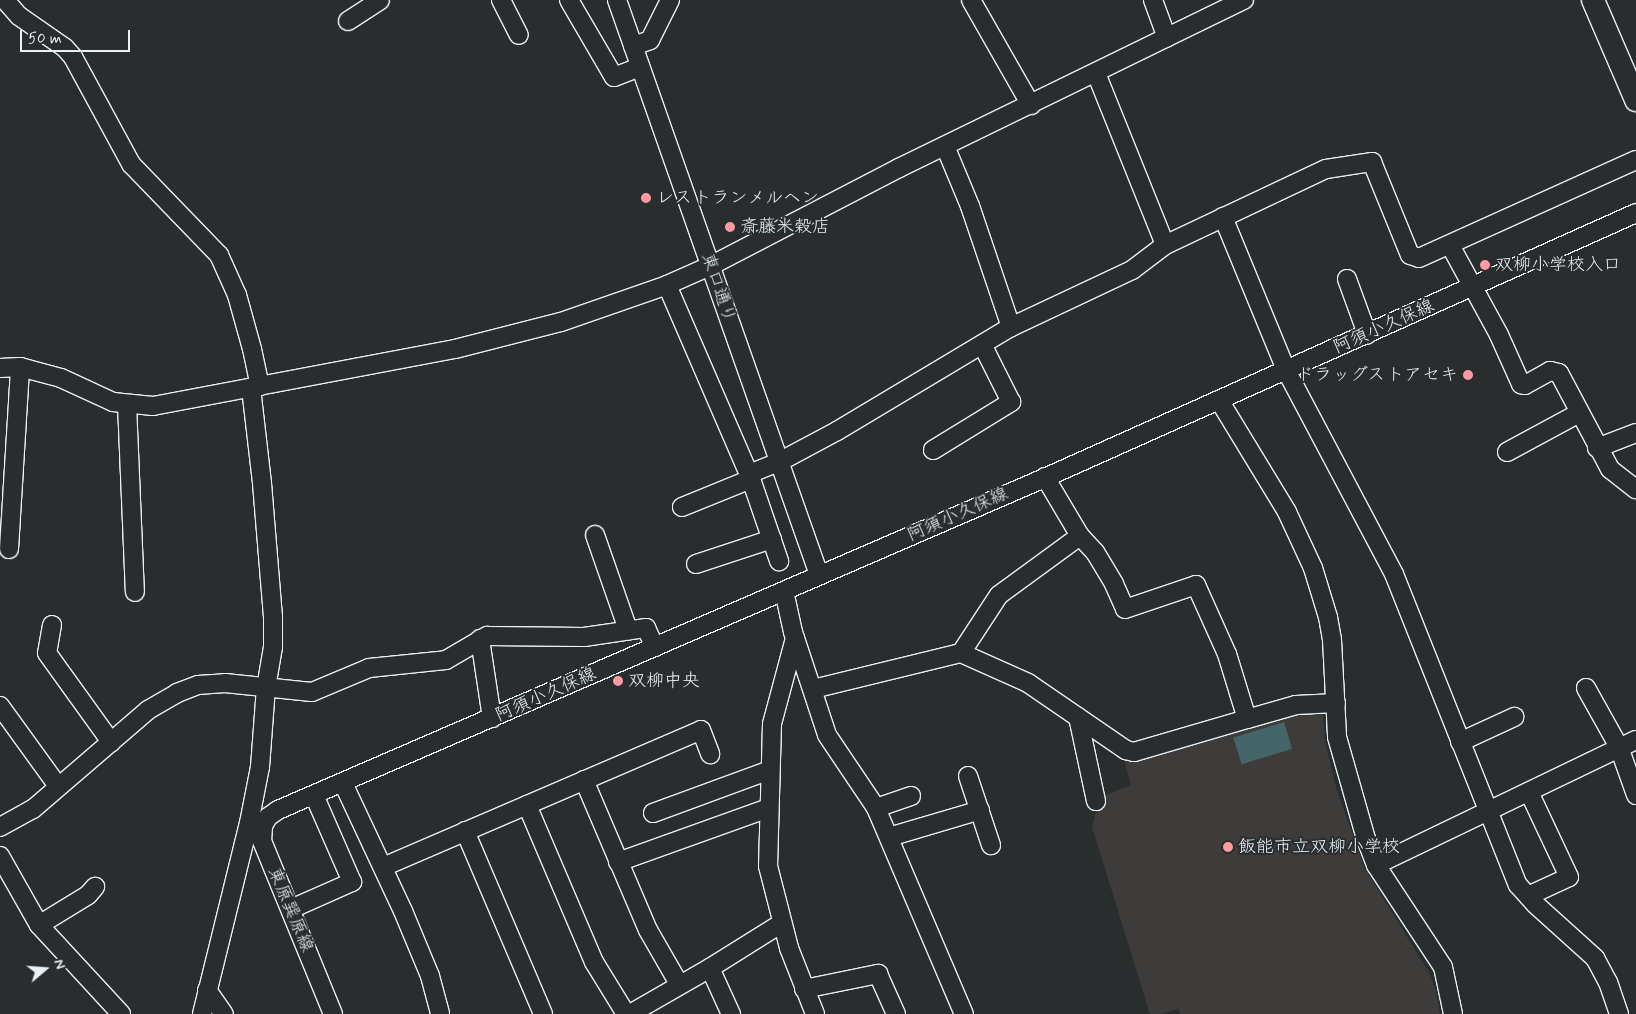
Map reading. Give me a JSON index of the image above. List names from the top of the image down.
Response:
{
  "streets": {
    "street": ["東口通り", "阿須小久保線", "東原巽原線"]
  },
  "crossings": [
    ["東口通り", "阿須小久保線"],
    ["阿須小久保線", "東原巽原線"]
  ],
  "places": [
    "レストランメルヘン",
    "斎藤米穀店",
    "双柳小学校入口",
    "ドラッグストアセキ",
    "双柳中央",
    "飯能市立双柳小学校"
  ],
  "scale_bar": "50 m",
  "north": "right"
}
